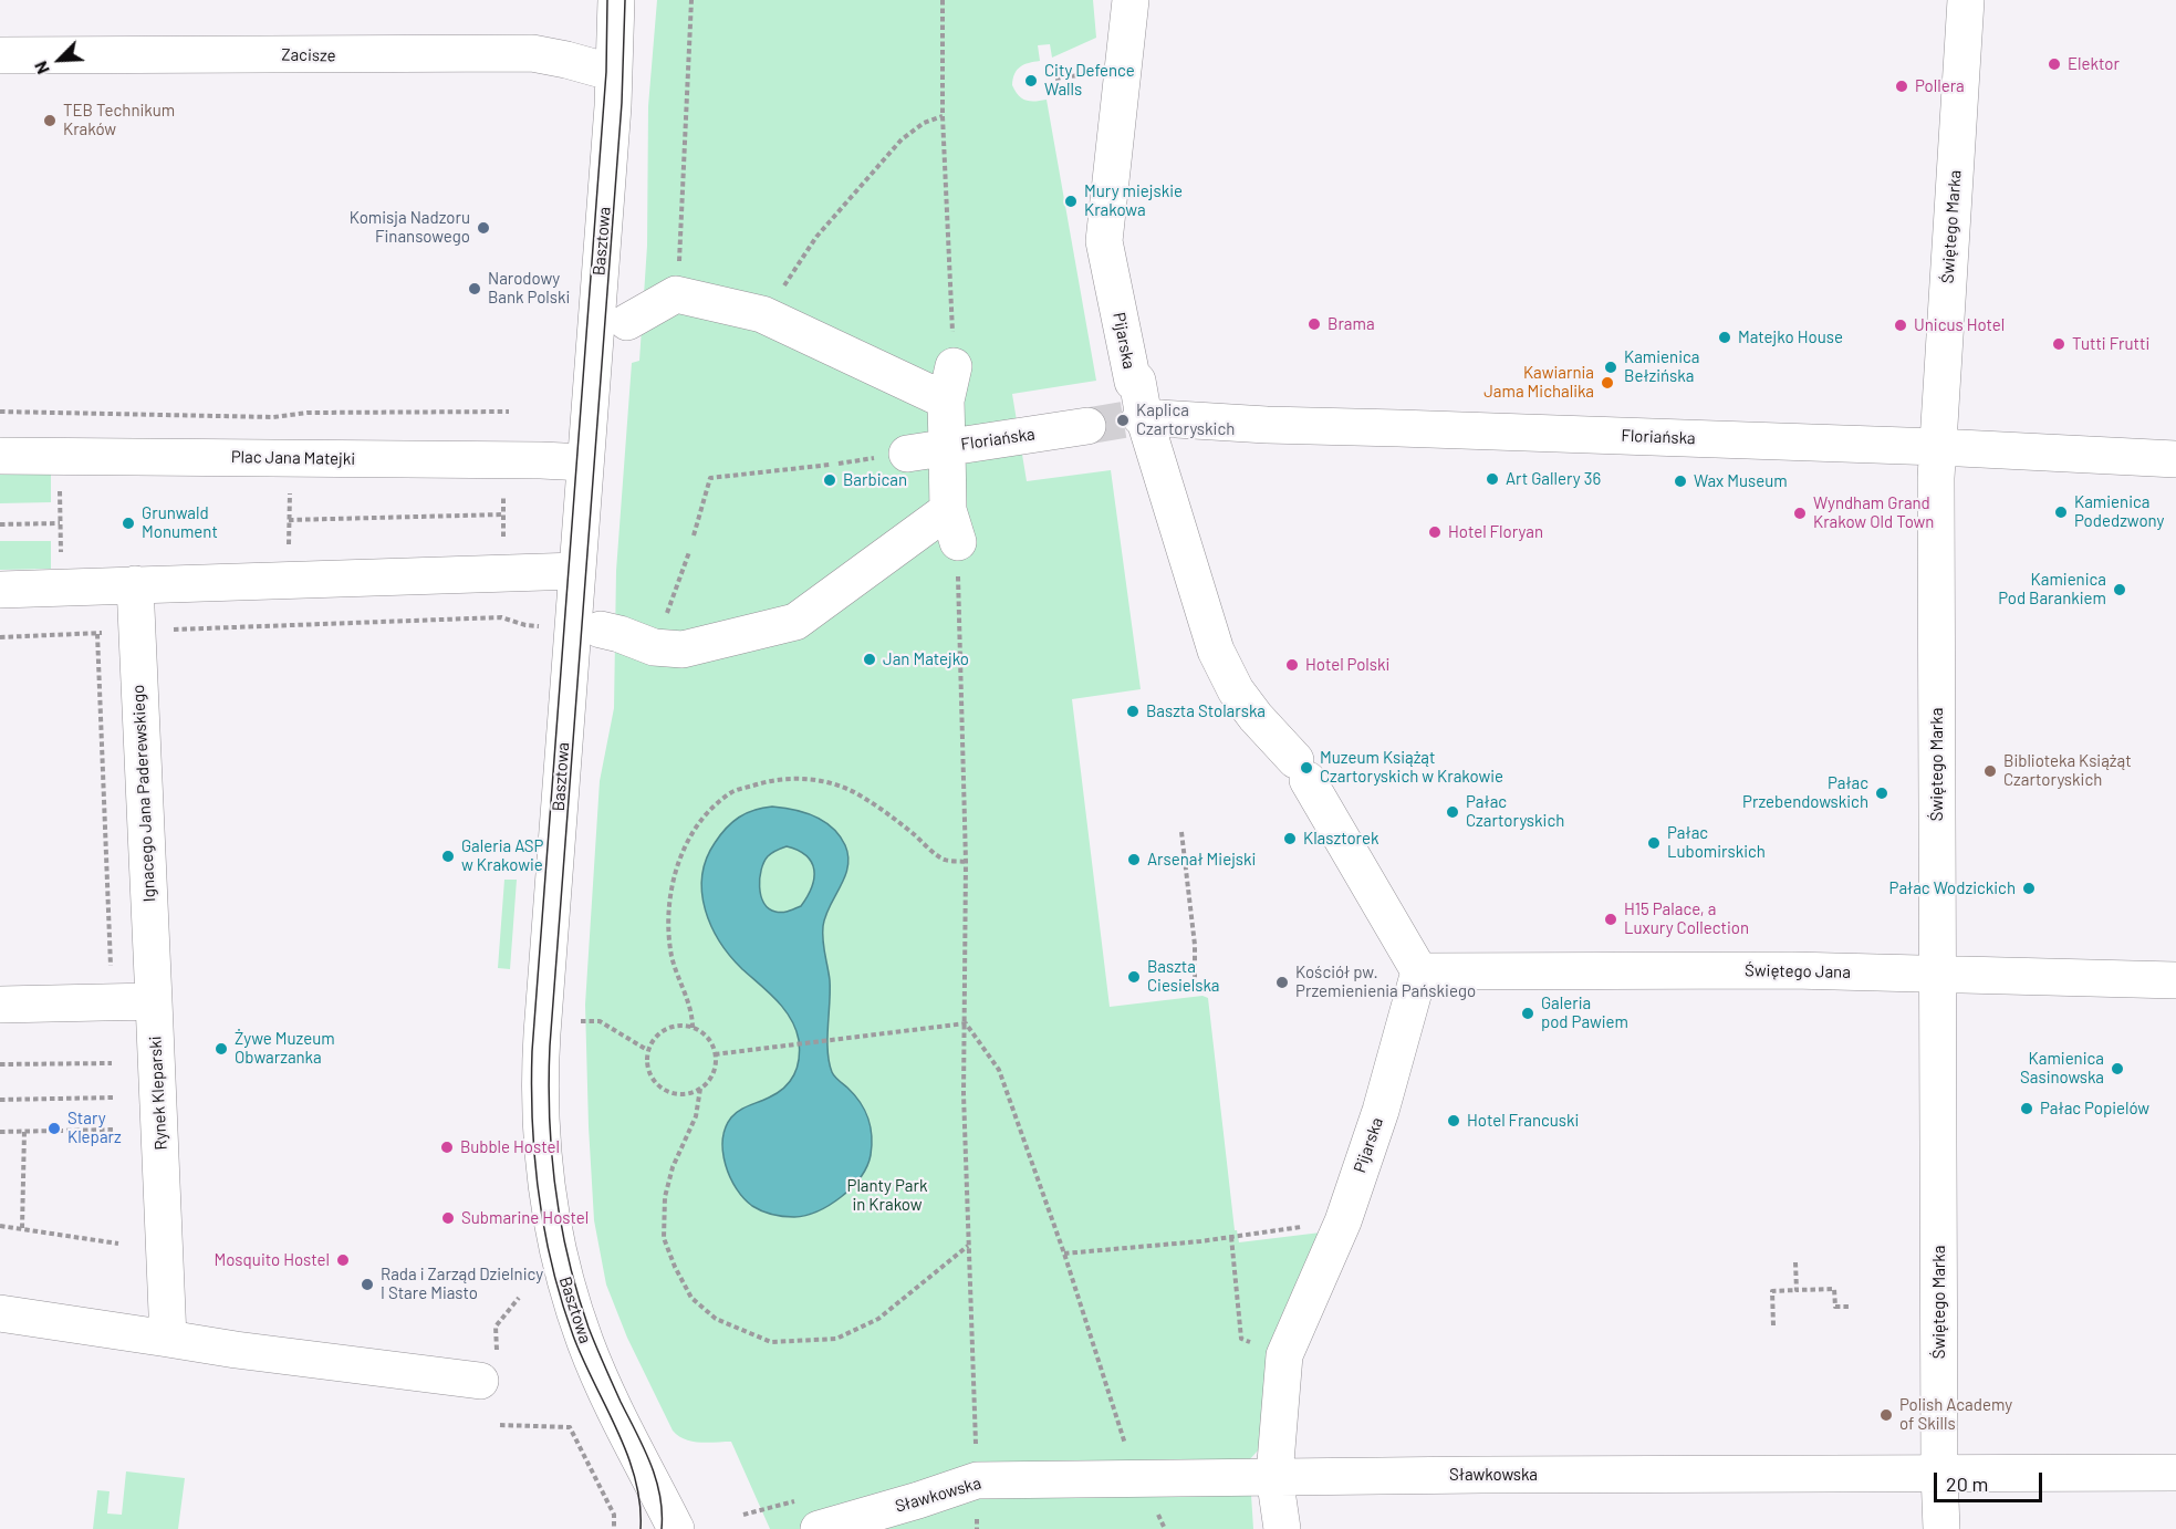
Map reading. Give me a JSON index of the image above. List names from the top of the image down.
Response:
{
  "streets": {
    "street": [
      "Zacisze",
      "Świętego Marka",
      "Basztowa",
      "Pijarska",
      "Floriańska",
      "Plac Jana Matejki",
      "Ignacego Jana Paderewskiego",
      "Świętego Jana",
      "Rynek Kleparski",
      "Sławkowska"
    ]
  },
  "crossings": [
    ["Zacisze", "Basztowa"],
    ["Świętego Marka", "Floriańska"],
    ["Świętego Marka", "Świętego Jana"],
    ["Świętego Marka", "Sławkowska"],
    ["Basztowa", "Plac Jana Matejki"],
    ["Pijarska", "Floriańska"],
    ["Pijarska", "Świętego Jana"],
    ["Pijarska", "Sławkowska"],
    ["Ignacego Jana Paderewskiego", "Rynek Kleparski"]
  ],
  "parks": ["Planty Park in Krakow"],
  "places": [
    "Elektor",
    "City Defence Walls",
    "Pollera",
    "TEB Technikum Kraków",
    "Mury miejskie Krakowa",
    "Komisja Nadzoru Finansowego",
    "Narodowy Bank Polski",
    "Brama",
    "Unicus Hotel",
    "Matejko House",
    "Tutti Frutti",
    "Kamienica Bełzińska",
    "Kawiarnia Jama Michalika",
    "Kaplica Czartoryskich",
    "Art Gallery 36",
    "Barbican",
    "Wax Museum",
    "Kamienica Podedzwony",
    "Wyndham Grand Krakow Old Town",
    "Grunwald Monument",
    "Hotel Floryan",
    "Kamienica Pod Barankiem",
    "Jan Matejko",
    "Hotel Polski",
    "Baszta Stolarska",
    "Muzeum Książąt Czartoryskich w Krakowie",
    "Biblioteka Książąt Czartoryskich",
    "Pałac Przebendowskich",
    "Pałac Czartoryskich",
    "Klasztorek",
    "Pałac Lubomirskich",
    "Galeria ASP w Krakowie",
    "Arsenał Miejski",
    "Pałac Wodzickich",
    "H15 Palace, a Luxury Collection",
    "Baszta Ciesielska",
    "Kościół pw. Przemienienia Pańskiego",
    "Galeria pod Pawiem",
    "Żywe Muzeum Obwarzanka",
    "Kamienica Sasinowska",
    "Pałac Popielów",
    "Hotel Francuski",
    "Stary Kleparz",
    "Bubble Hostel",
    "Submarine Hostel",
    "Mosquito Hostel",
    "Rada i Zarząd Dzielnicy I Stare Miasto",
    "Polish Academy of Skills"
  ],
  "scale_bar": "20 m",
  "north": "bottom left"
}
